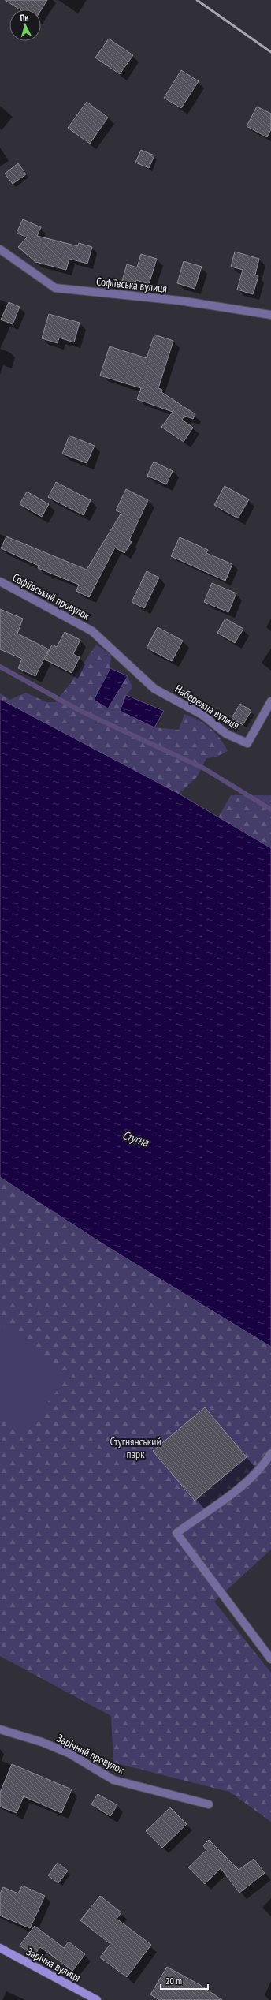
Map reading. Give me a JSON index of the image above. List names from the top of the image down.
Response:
{
  "streets": {
    "street": [
      "Софіївська вулиця",
      "Софіївський провулок",
      "Набережна вулиця",
      "Зарічний провулок",
      "Зарічна вулиця"
    ]
  },
  "crossings": [
    ["Софіївський провулок", "Набережна вулиця"]
  ],
  "water": ["Стугна"],
  "parks": ["Стугнянський парк"],
  "scale_bar": "20 m",
  "north": "top"
}
